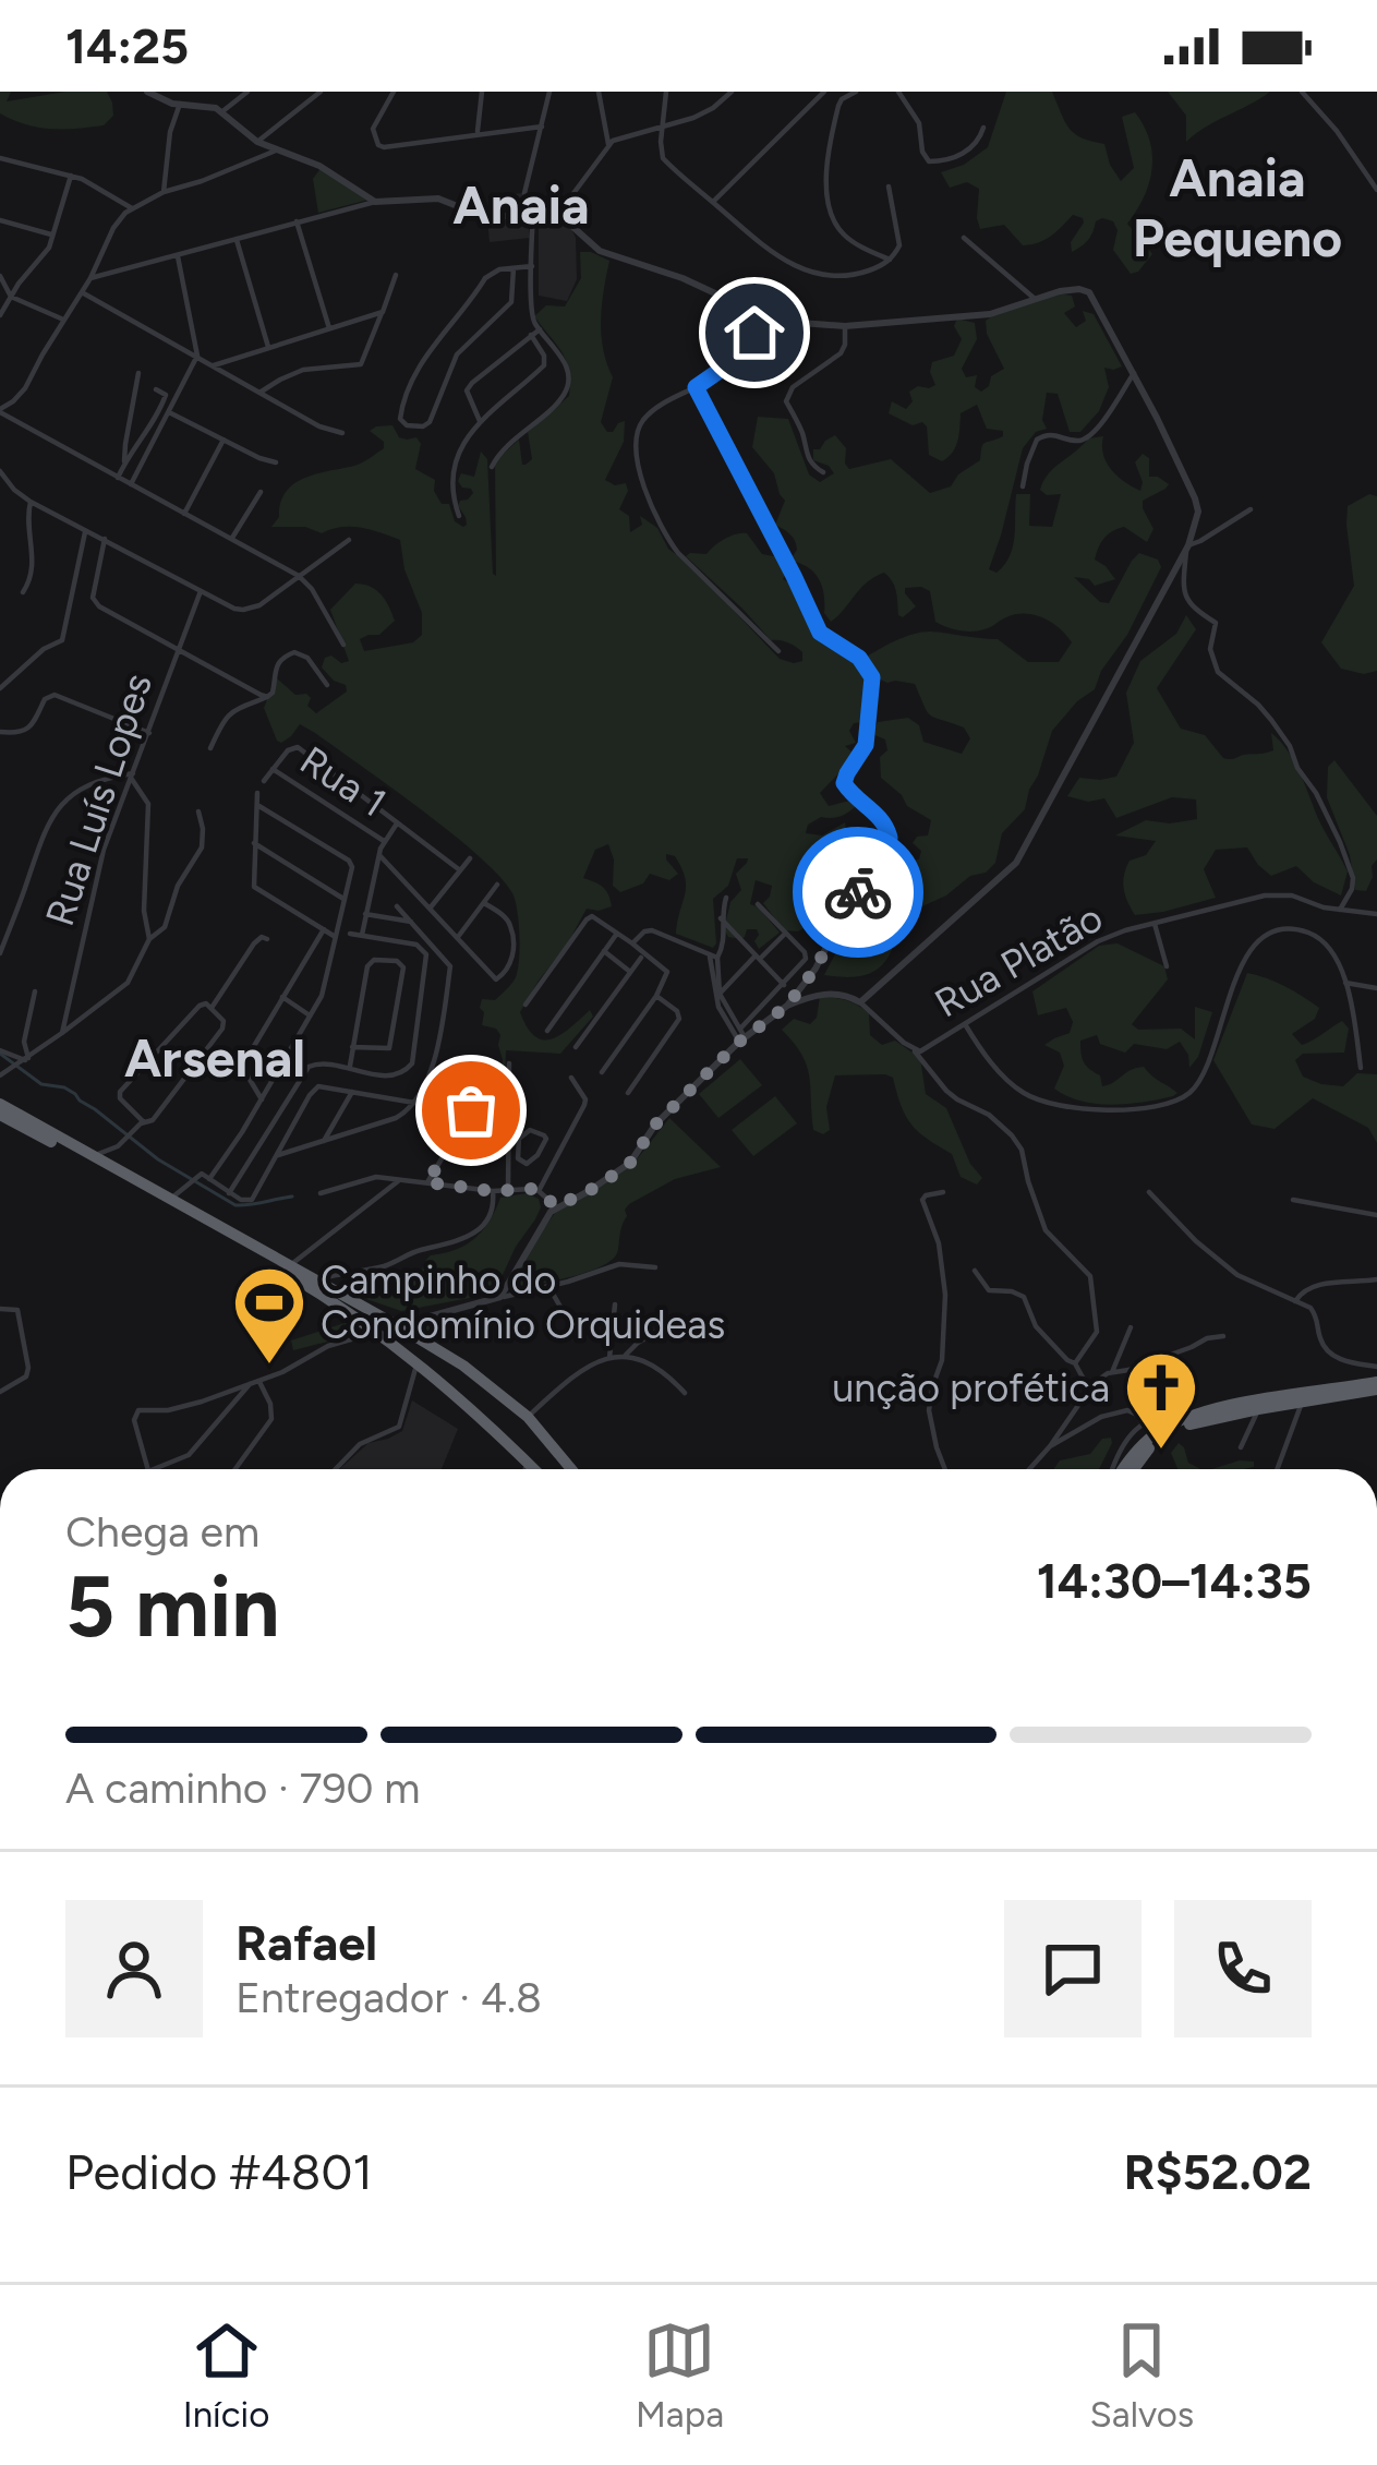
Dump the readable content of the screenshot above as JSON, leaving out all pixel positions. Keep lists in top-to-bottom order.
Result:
{
  "streets": {
    "street": ["Rua 1", "Rua Luís Lopes", "Rua Platão"]
  },
  "districts": ["Anaia Pequeno", "Anaia", "Arsenal"],
  "places": {
    "sports": ["Campinho do Condomínio Orquideas"],
    "church": ["unção profética"]
  },
  "page": {
    "status": "14:25",
    "heading": ["5 min", "Chega em", "14:30–14:35"],
    "panel": [
      "Rafael",
      "Entregador · 4.8",
      "Pedido #4801",
      "R$52.02"
    ],
    "bar": "A caminho · 790 m",
    "tabs": ["Início", "Mapa", "Salvos"]
  }
}
